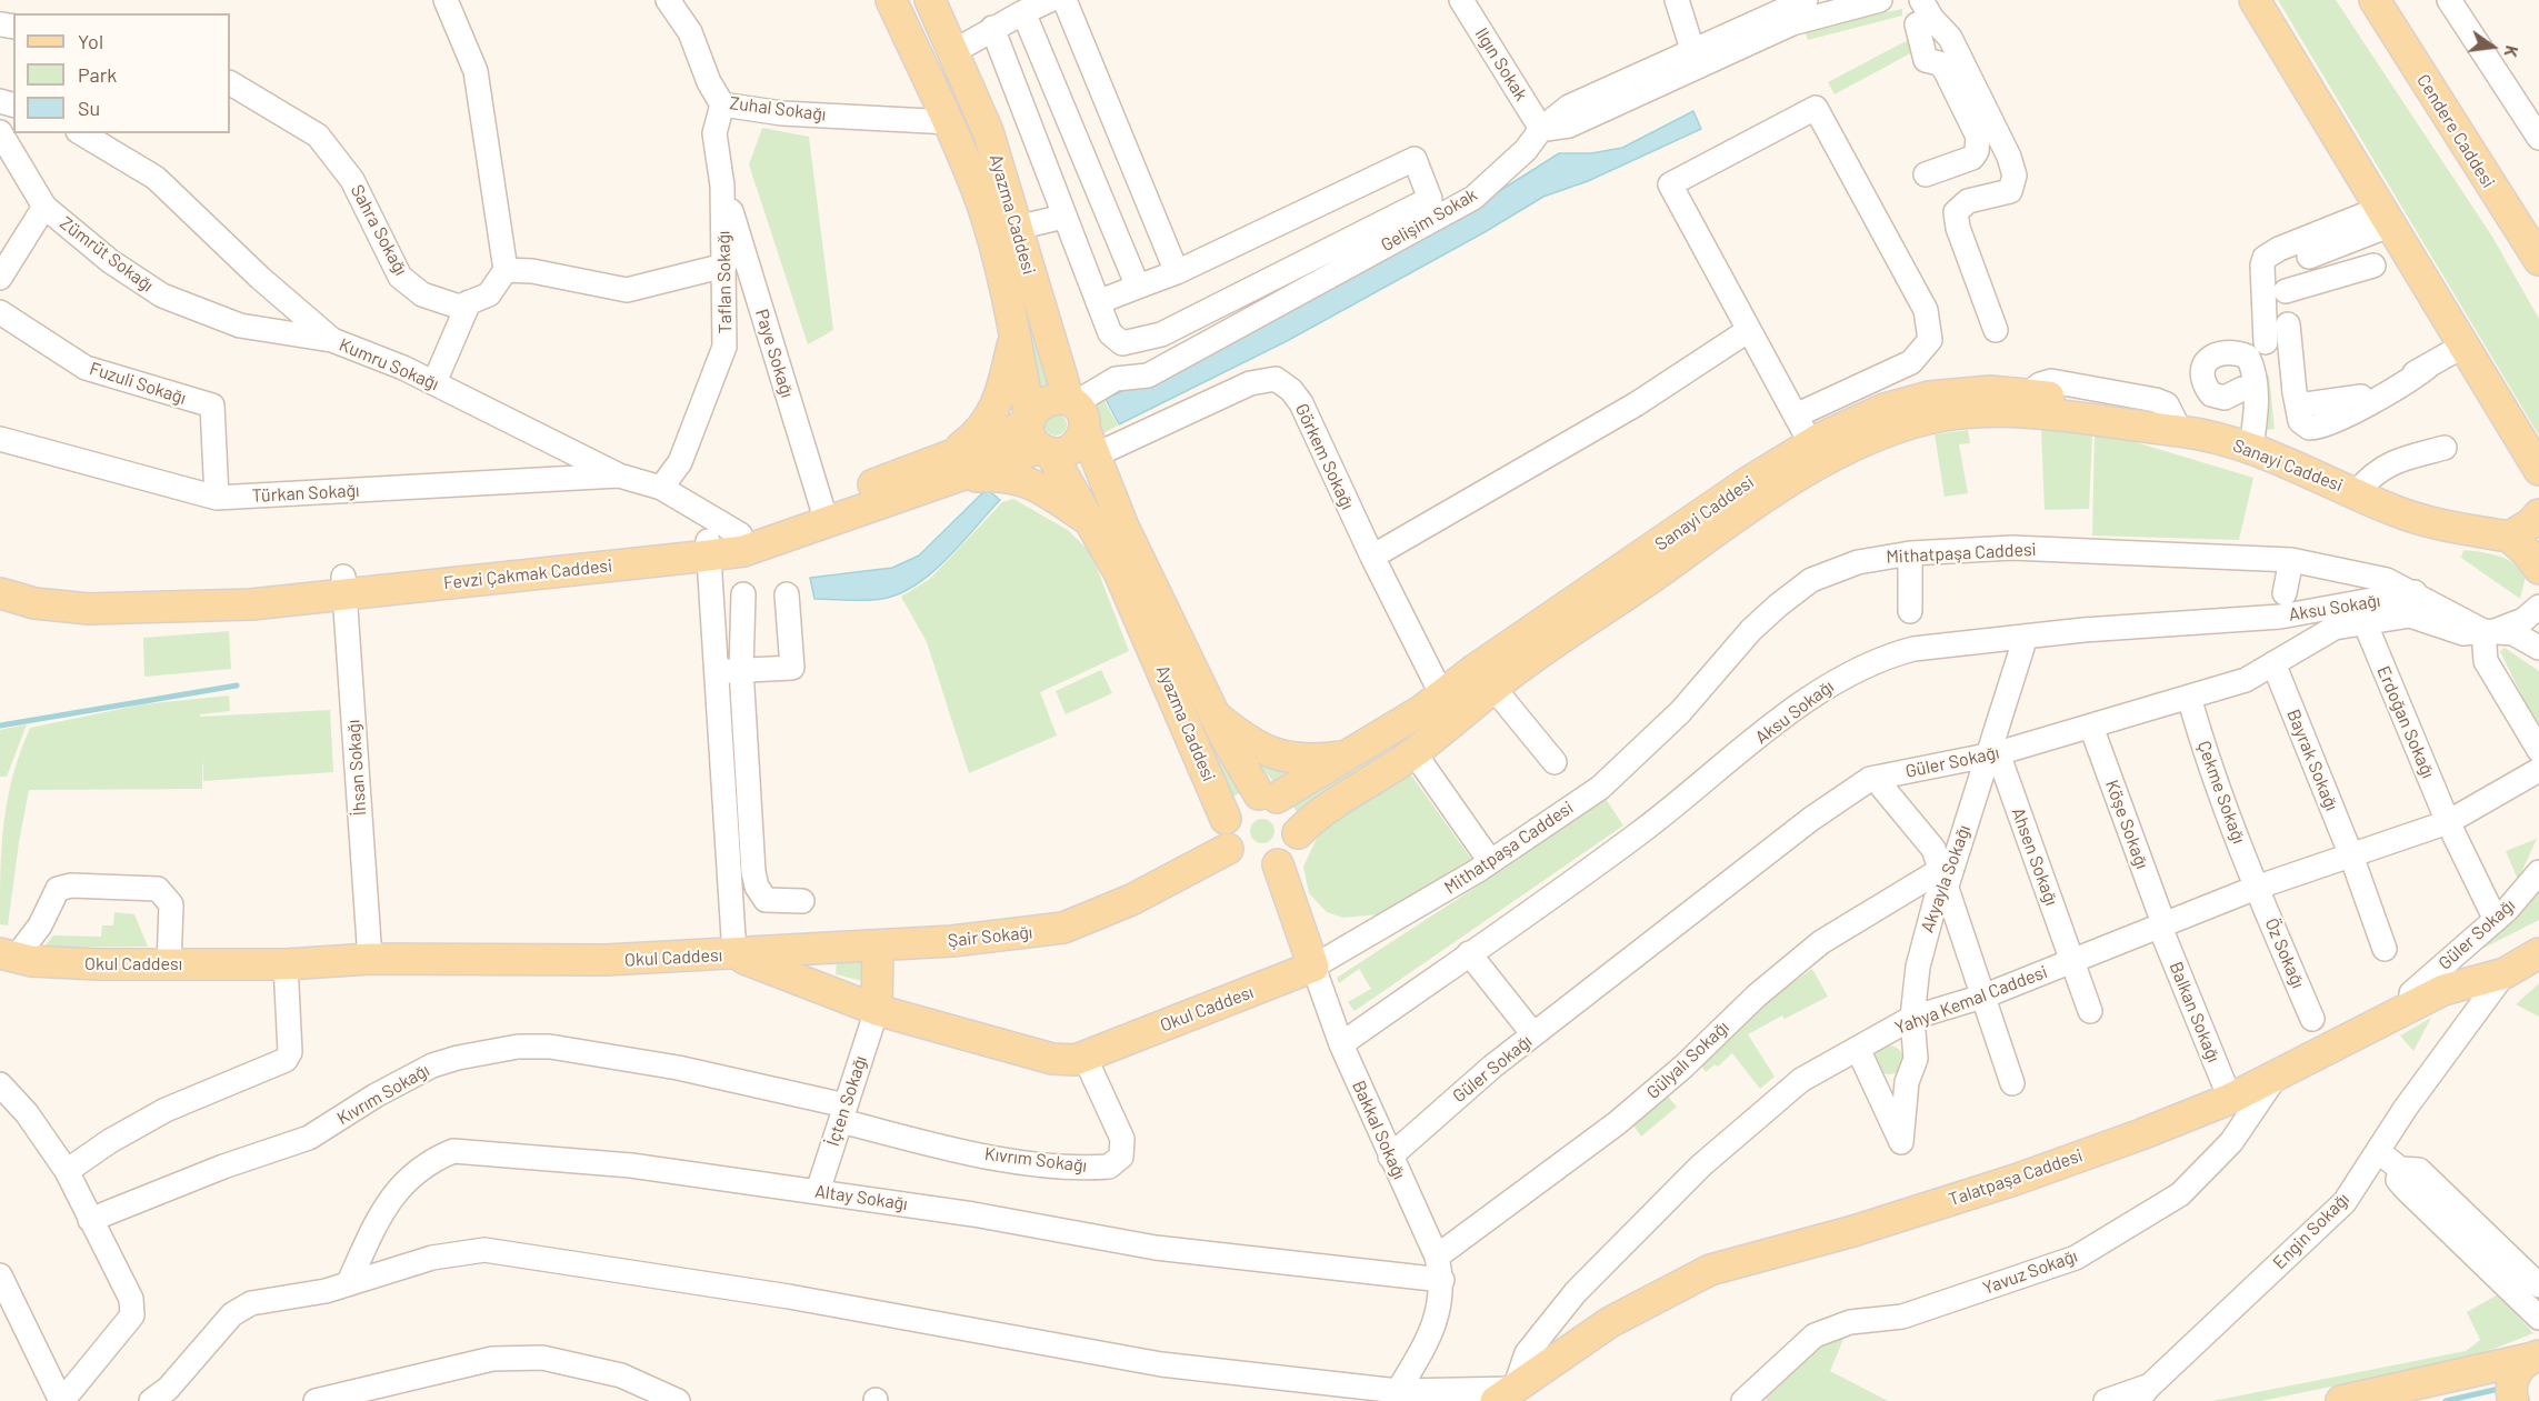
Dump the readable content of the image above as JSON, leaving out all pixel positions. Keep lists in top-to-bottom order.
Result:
{
  "streets": {
    "main road": [
      "Cendere Caddesi",
      "Ayazma Caddesi",
      "Sanayi Caddesi",
      "Fevzi Çakmak Caddesi",
      "Şair Sokağı",
      "Okul Caddesı",
      "Bakkal Sokağı",
      "Talatpaşa Caddesi"
    ],
    "street": [
      "Ilgın Sokak",
      "Zuhal Sokağı",
      "Gelişim Sokak",
      "Sahra Sokağı",
      "Zümrüt Sokağı",
      "Taflan Sokağı",
      "Paye Sokağı",
      "Kumru Sokağı",
      "Fuzuli Sokağı",
      "Görkem Sokağı",
      "Türkan Sokağı",
      "Mithatpaşa Caddesi",
      "Aksu Sokağı",
      "Erdoğan Sokağı",
      "Bayrak Sokağı",
      "Güler Sokağı",
      "İhsan Sokağı",
      "Çekme Sokağı",
      "Köşe Sokağı",
      "Ahsen Sokağı",
      "Akyayla Sokağı",
      "Öz Sokağı",
      "Yahya Kemal Caddesi",
      "Balkan Sokağı",
      "Gülyalı Sokağı",
      "Kıvrım Sokağı",
      "İçten Sokağı",
      "Altay Sokağı",
      "Engin Sokağı",
      "Yavuz Sokağı"
    ]
  },
  "crossings": [
    ["Ilgın Sokak", "Gelişim Sokak"],
    ["Zuhal Sokağı", "Ayazma Caddesi"],
    ["Zuhal Sokağı", "Taflan Sokağı"],
    ["Ayazma Caddesi", "Gelişim Sokak"],
    ["Ayazma Caddesi", "Görkem Sokağı"],
    ["Ayazma Caddesi", "Sanayi Caddesi"],
    ["Ayazma Caddesi", "Fevzi Çakmak Caddesi"],
    ["Ayazma Caddesi", "Şair Sokağı"],
    ["Ayazma Caddesi", "Bakkal Sokağı"],
    ["Gelişim Sokak", "Görkem Sokağı"],
    ["Zümrüt Sokağı", "Kumru Sokağı"],
    ["Taflan Sokağı", "Paye Sokağı"],
    ["Taflan Sokağı", "Kumru Sokağı"],
    ["Paye Sokağı", "Fevzi Çakmak Caddesi"],
    ["Kumru Sokağı", "Türkan Sokağı"],
    ["Kumru Sokağı", "Fevzi Çakmak Caddesi"],
    ["Fuzuli Sokağı", "Türkan Sokağı"],
    ["Görkem Sokağı", "Sanayi Caddesi"],
    ["Sanayi Caddesi", "Şair Sokağı"],
    ["Sanayi Caddesi", "Bakkal Sokağı"],
    ["Mithatpaşa Caddesi", "Aksu Sokağı"],
    ["Mithatpaşa Caddesi", "Güler Sokağı"],
    ["Mithatpaşa Caddesi", "Okul Caddesı"],
    ["Mithatpaşa Caddesi", "Bakkal Sokağı"],
    ["Fevzi Çakmak Caddesi", "İhsan Sokağı"],
    ["Aksu Sokağı", "Akyayla Sokağı"],
    ["Aksu Sokağı", "Bakkal Sokağı"],
    ["Erdoğan Sokağı", "Güler Sokağı"],
    ["Erdoğan Sokağı", "Yahya Kemal Caddesi"],
    ["Bayrak Sokağı", "Güler Sokağı"],
    ["Bayrak Sokağı", "Yahya Kemal Caddesi"],
    ["Güler Sokağı", "Çekme Sokağı"],
    ["Güler Sokağı", "Köşe Sokağı"],
    ["Güler Sokağı", "Ahsen Sokağı"],
    ["Güler Sokağı", "Akyayla Sokağı"],
    ["Güler Sokağı", "Bakkal Sokağı"],
    ["İhsan Sokağı", "Okul Caddesı"],
    ["Çekme Sokağı", "Öz Sokağı"],
    ["Çekme Sokağı", "Yahya Kemal Caddesi"],
    ["Köşe Sokağı", "Yahya Kemal Caddesi"],
    ["Köşe Sokağı", "Balkan Sokağı"],
    ["Ahsen Sokağı", "Akyayla Sokağı"],
    ["Ahsen Sokağı", "Yahya Kemal Caddesi"],
    ["Akyayla Sokağı", "Yahya Kemal Caddesi"],
    ["Akyayla Sokağı", "Gülyalı Sokağı"],
    ["Şair Sokağı", "Okul Caddesı"],
    ["Şair Sokağı", "Bakkal Sokağı"],
    ["Öz Sokağı", "Yahya Kemal Caddesi"],
    ["Okul Caddesı", "Kıvrım Sokağı"],
    ["Okul Caddesı", "İçten Sokağı"],
    ["Okul Caddesı", "Bakkal Sokağı"],
    ["Yahya Kemal Caddesi", "Balkan Sokağı"],
    ["Yahya Kemal Caddesi", "Talatpaşa Caddesi"],
    ["Balkan Sokağı", "Talatpaşa Caddesi"],
    ["Gülyalı Sokağı", "Bakkal Sokağı"],
    ["Gülyalı Sokağı", "Altay Sokağı"],
    ["Kıvrım Sokağı", "İçten Sokağı"],
    ["İçten Sokağı", "Altay Sokağı"],
    ["Bakkal Sokağı", "Altay Sokağı"],
    ["Talatpaşa Caddesi", "Engin Sokağı"],
    ["Talatpaşa Caddesi", "Yavuz Sokağı"]
  ],
  "legend": ["Yol", "Park", "Su"],
  "north": "right"
}
